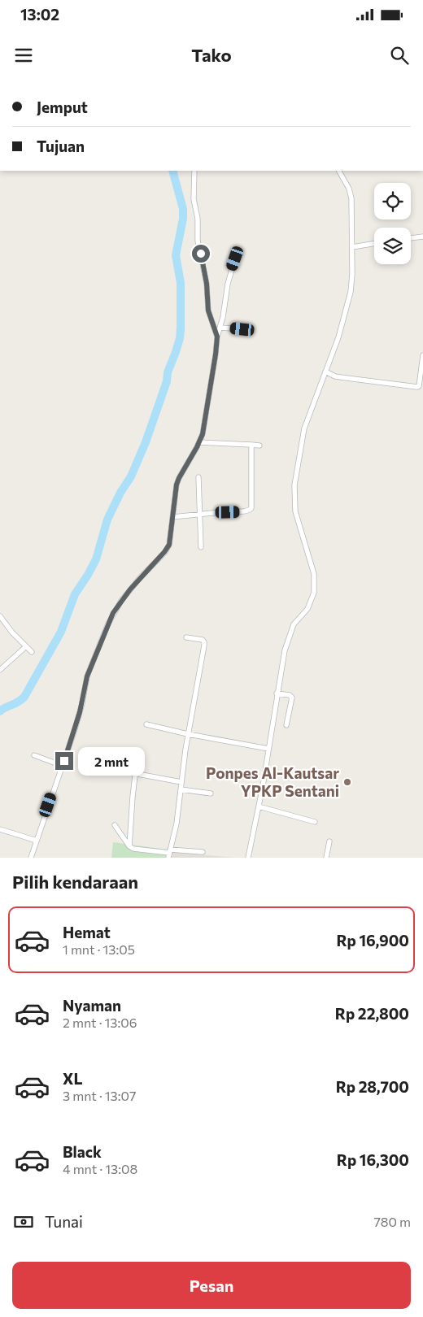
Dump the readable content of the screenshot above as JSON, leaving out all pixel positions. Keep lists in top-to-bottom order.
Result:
{
  "places": ["Ponpes Al-Kautsar YPKP Sentani"],
  "page": {
    "status": "13:02",
    "header": "Tako",
    "banner": ["Jemput", "Tujuan"],
    "bubble": "2 mnt",
    "heading": "Pilih kendaraan",
    "list": [
      {
        "name": "Hemat",
        "note": "1 mnt · 13:05",
        "value": "Rp 16,900"
      },
      {
        "name": "Nyaman",
        "note": "2 mnt · 13:06",
        "value": "Rp 22,800"
      },
      {
        "name": "XL",
        "note": "3 mnt · 13:07",
        "value": "Rp 28,700"
      },
      {
        "name": "Black",
        "note": "4 mnt · 13:08",
        "value": "Rp 16,300"
      }
    ],
    "pay": ["Tunai", "780 m"],
    "buttons": "Pesan"
  }
}
